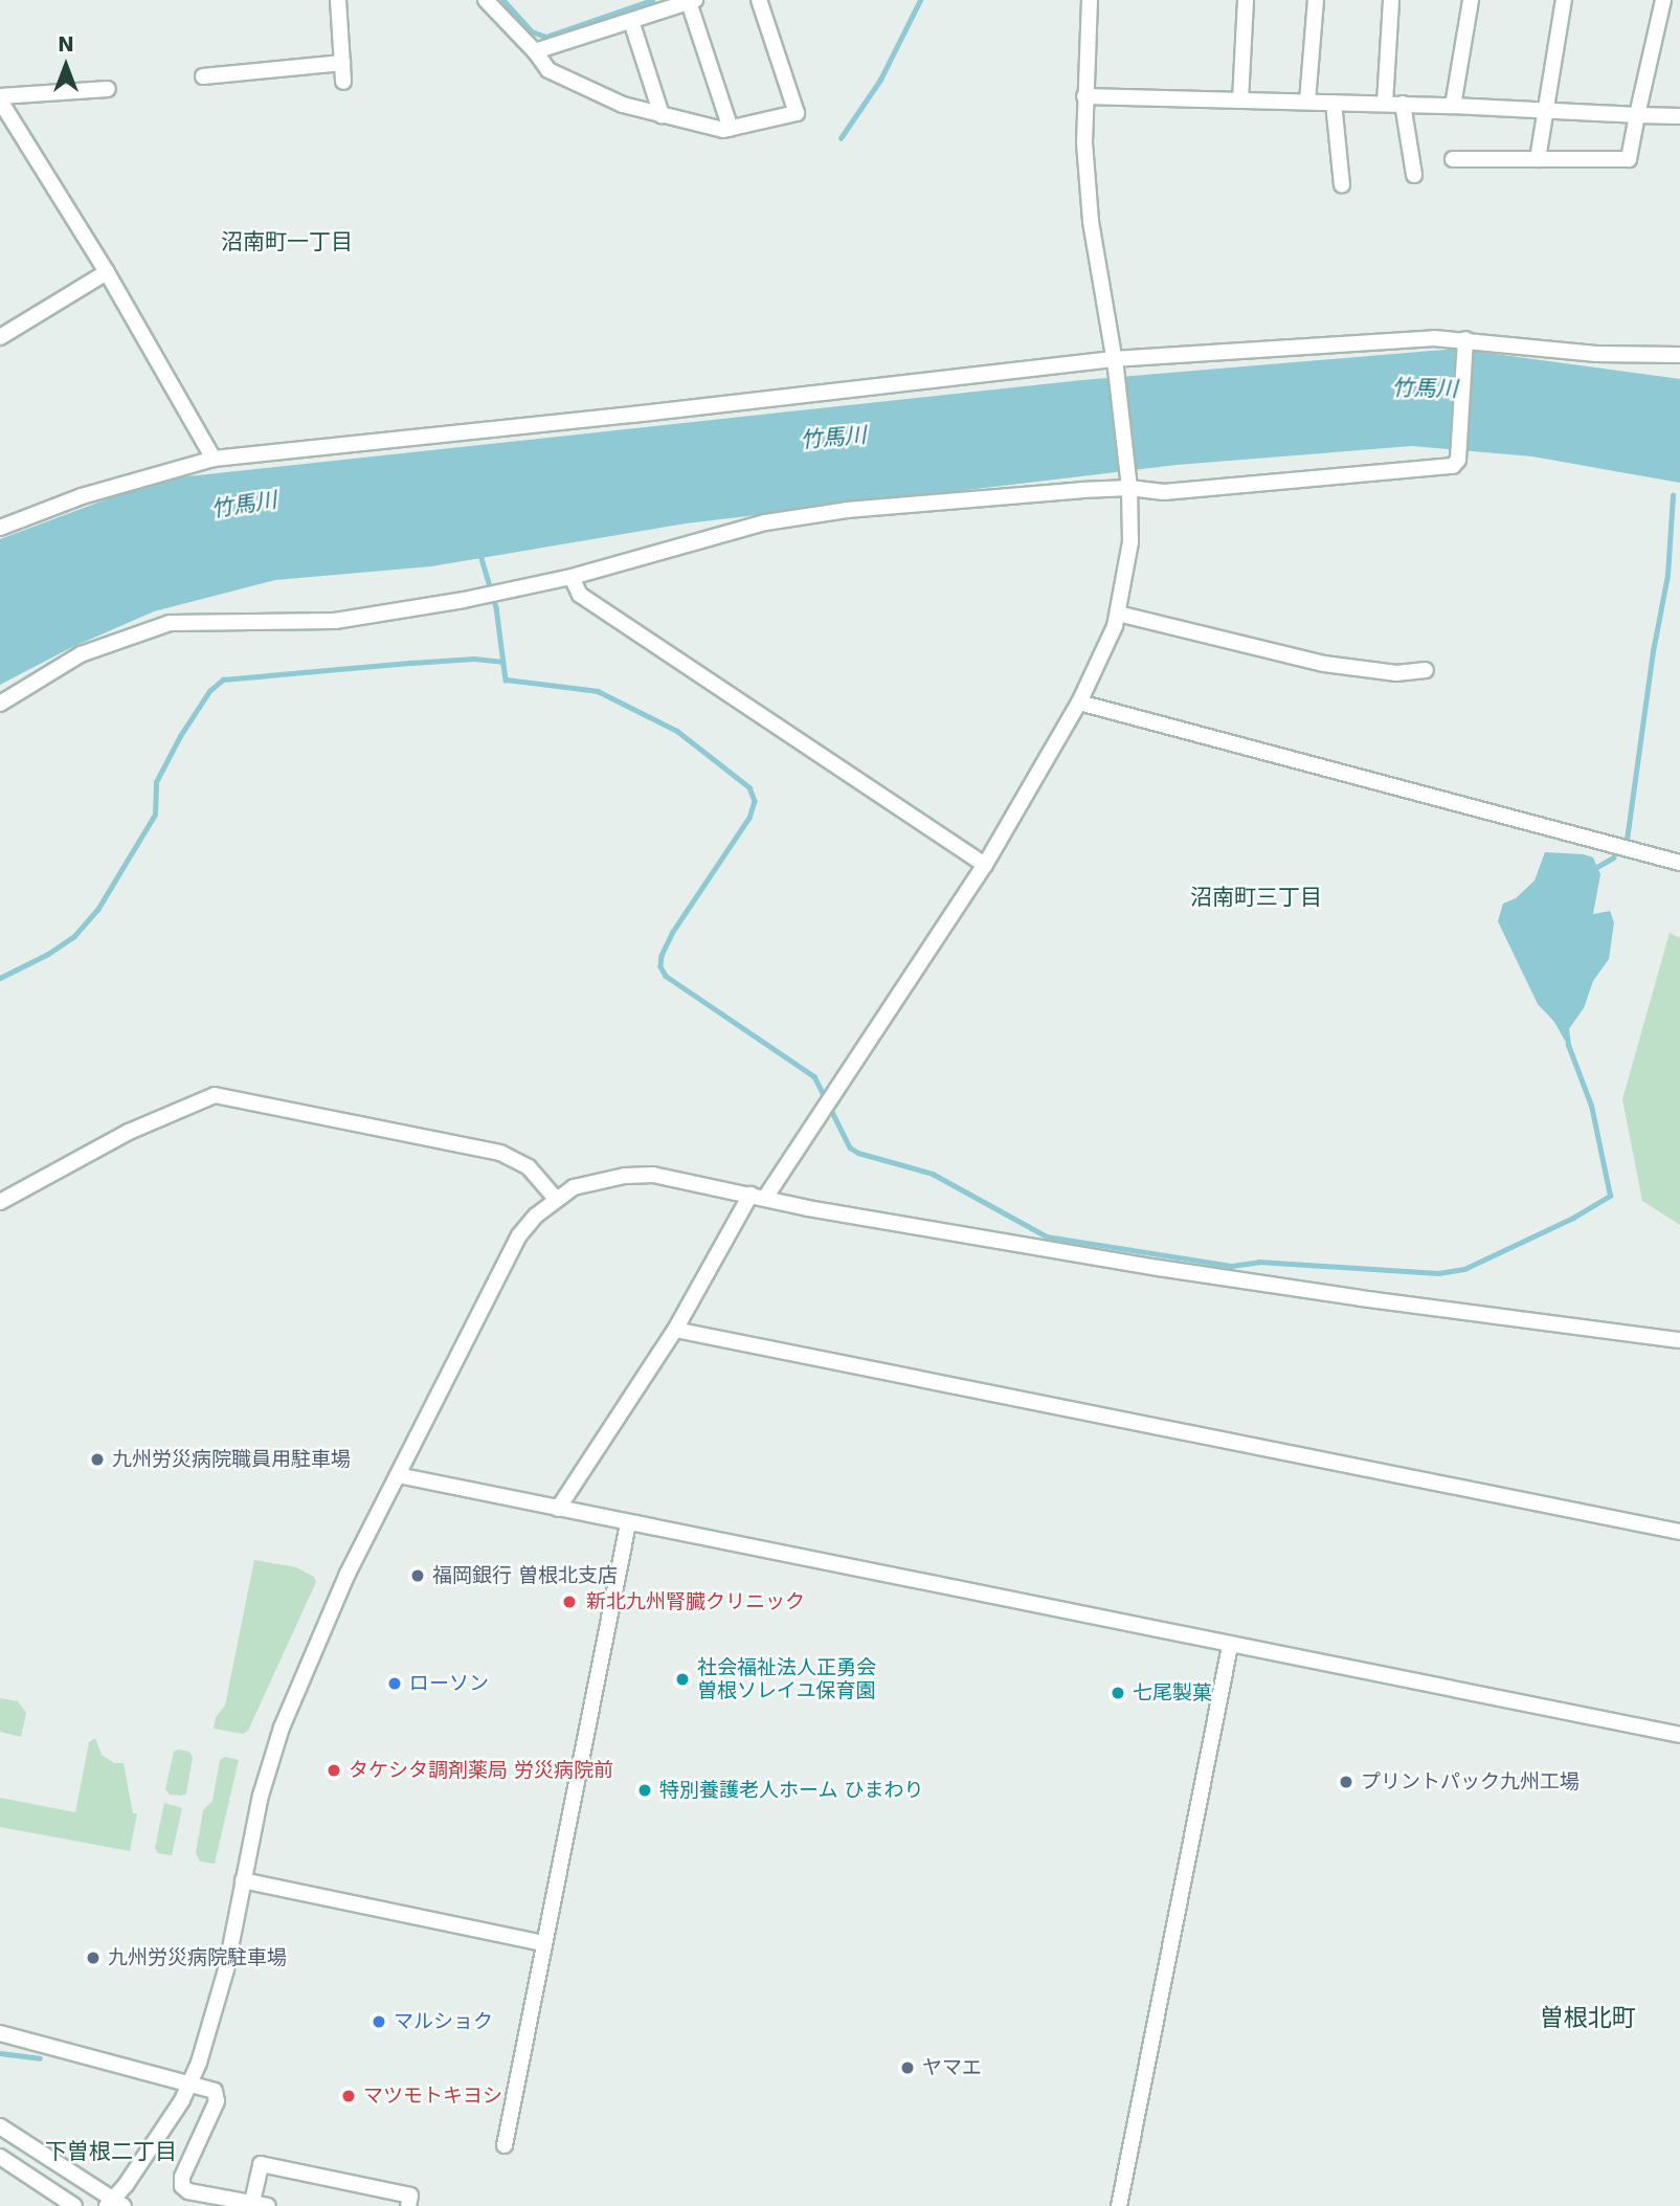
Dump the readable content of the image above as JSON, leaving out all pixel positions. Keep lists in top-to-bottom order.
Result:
{
  "districts": [
    "沼南町一丁目",
    "沼南町三丁目",
    "曽根北町",
    "下曽根二丁目"
  ],
  "water": ["竹馬川"],
  "places": [
    "九州労災病院職員用駐車場",
    "福岡銀行 曽根北支店",
    "新北九州腎臓クリニック",
    "社会福祉法人正勇会 曽根ソレイユ保育園",
    "ローソン",
    "七尾製菓",
    "タケシタ調剤薬局 労災病院前",
    "プリントパック九州工場",
    "特別養護老人ホーム ひまわり",
    "九州労災病院駐車場",
    "マルショク",
    "ヤマエ",
    "マツモトキヨシ"
  ],
  "north": "top"
}
